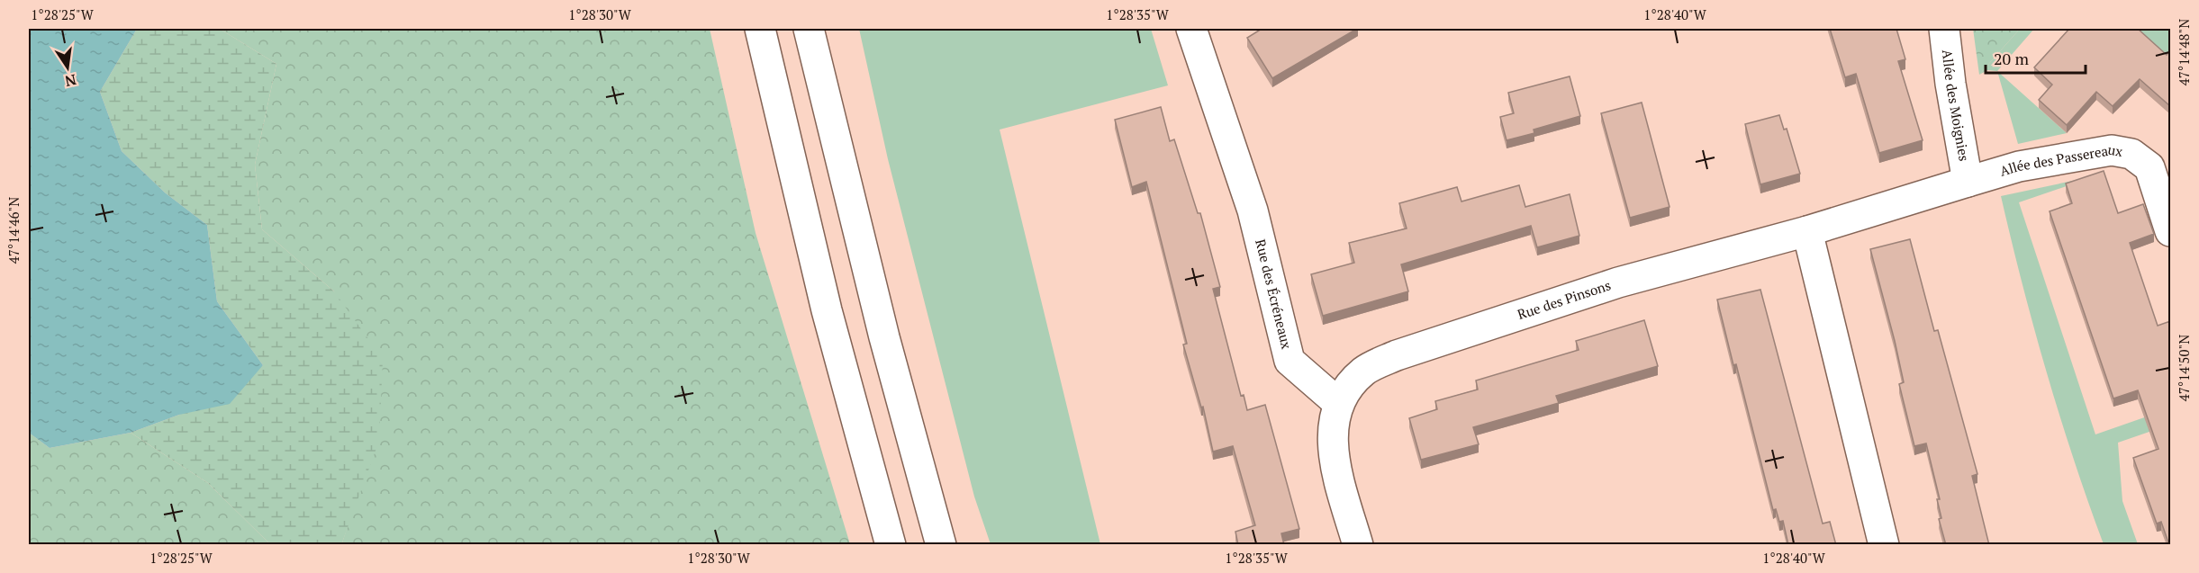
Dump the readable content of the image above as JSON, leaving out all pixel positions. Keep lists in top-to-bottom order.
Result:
{
  "streets": {
    "main road": [
      "Allée des Moignies",
      "Allée des Passereaux",
      "Rue des Écréneaux",
      "Rue des Pinsons"
    ]
  },
  "crossings": [
    ["Allée des Moignies", "Allée des Passereaux"],
    ["Allée des Moignies", "Rue des Pinsons"],
    ["Allée des Passereaux", "Rue des Pinsons"],
    ["Rue des Écréneaux", "Rue des Pinsons"]
  ],
  "scale_bar": "20 m",
  "north": "bottom",
  "coordinates": [
    "1°28'25\"W",
    "1°28'30\"W",
    "1°28'35\"W",
    "1°28'40\"W",
    "47°14'48\"N",
    "47°14'46\"N",
    "47°14'50\"N"
  ]
}
